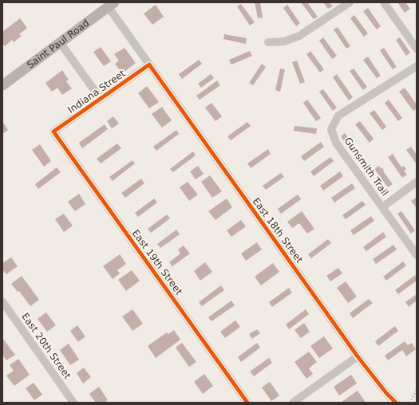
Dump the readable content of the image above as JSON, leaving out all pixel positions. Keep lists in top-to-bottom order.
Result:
{
  "streets": {
    "main road": ["Saint Paul Road"],
    "street": [
      "Indiana Street",
      "Gunsmith Trail",
      "East 18th Street",
      "East 19th Street",
      "East 20th Street"
    ]
  },
  "crossings": [
    ["Saint Paul Road", "East 18th Street"],
    ["Indiana Street", "East 18th Street"],
    ["Indiana Street", "East 19th Street"]
  ]
}
